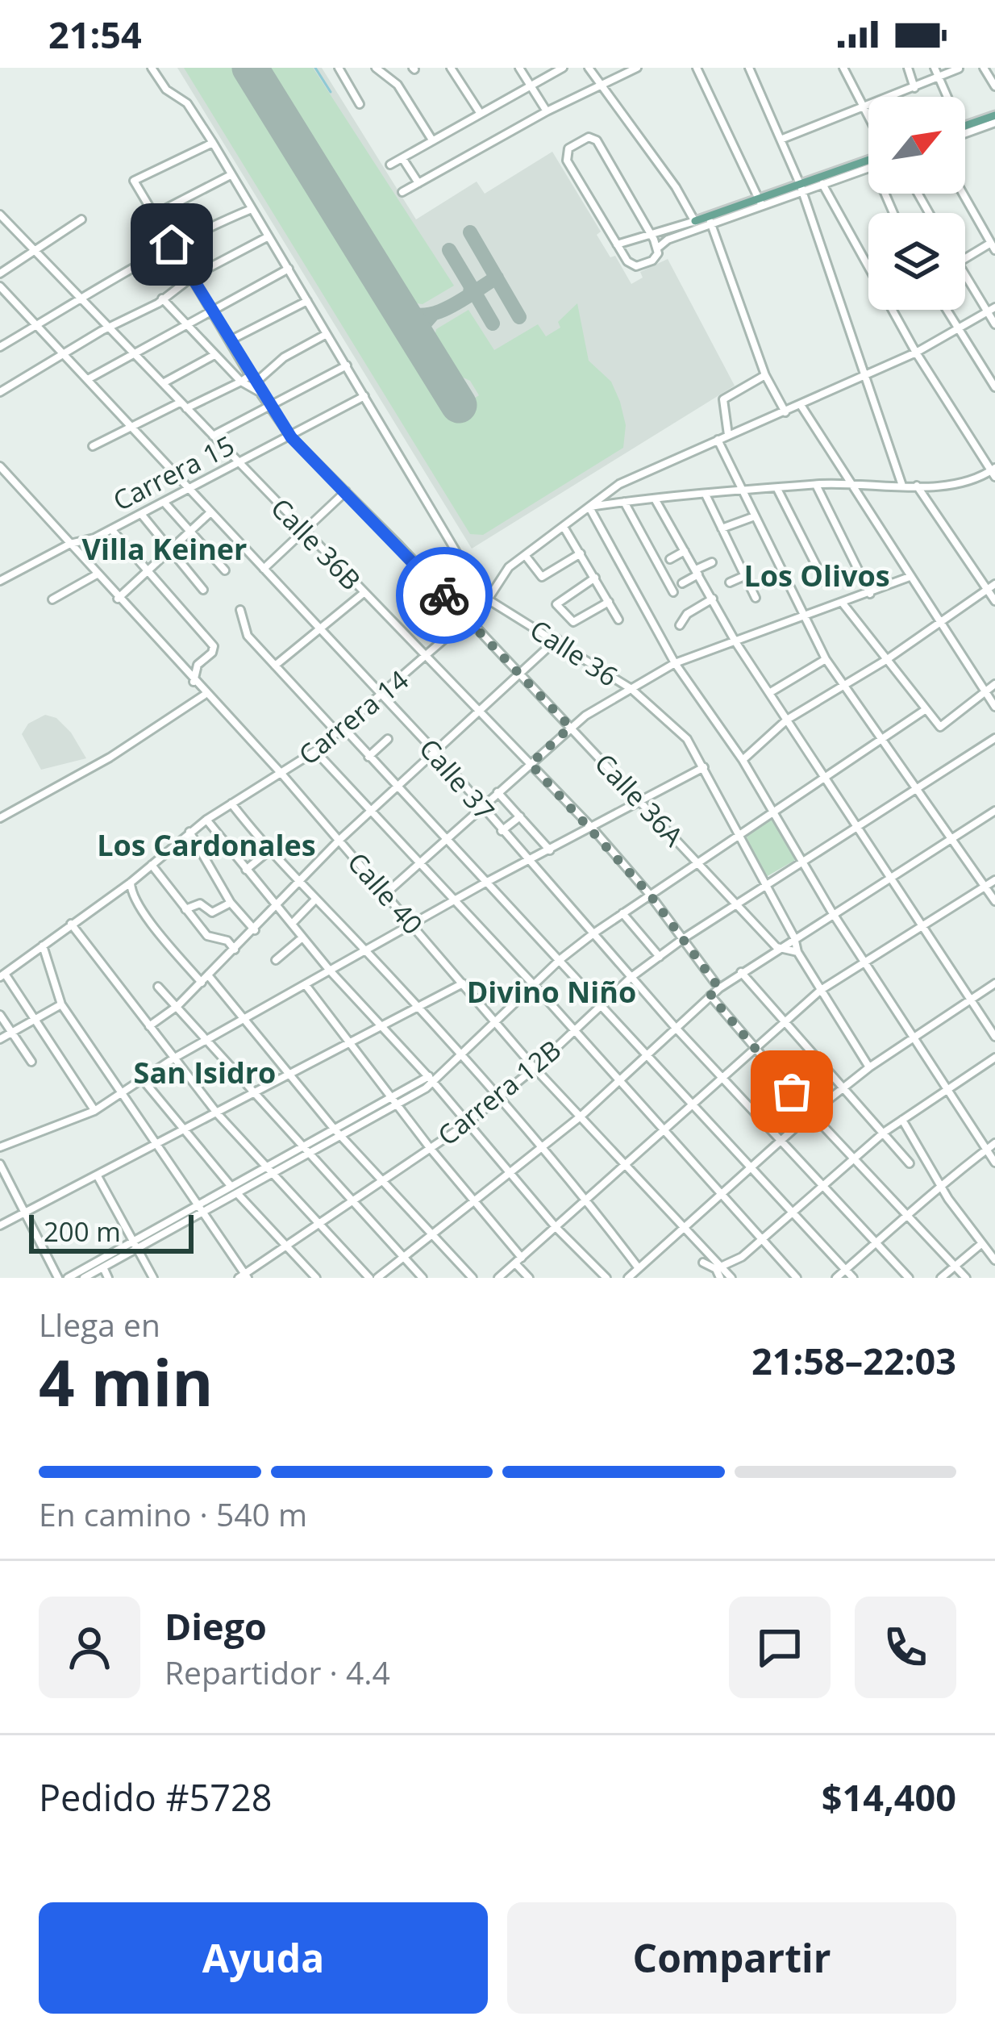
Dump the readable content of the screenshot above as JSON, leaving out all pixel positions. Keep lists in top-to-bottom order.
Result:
{
  "streets": {
    "street": [
      "Carrera 15",
      "Calle 36B",
      "Calle 36",
      "Carrera 14",
      "Calle 37",
      "Calle 36A",
      "Calle 40",
      "Carrera 12B"
    ]
  },
  "crossings": [
    ["Carrera 15", "Calle 36B"],
    ["Carrera 15", "Calle 36"],
    ["Carrera 15", "Calle 37"],
    ["Carrera 15", "Calle 36A"],
    ["Carrera 15", "Calle 40"],
    ["Calle 36B", "Carrera 14"],
    ["Calle 36B", "Carrera 12B"],
    ["Calle 36", "Carrera 14"],
    ["Calle 36", "Calle 36A"],
    ["Calle 36", "Carrera 12B"],
    ["Carrera 14", "Calle 37"],
    ["Carrera 14", "Calle 36A"],
    ["Carrera 14", "Calle 40"],
    ["Calle 37", "Carrera 12B"],
    ["Calle 36A", "Carrera 12B"],
    ["Calle 40", "Carrera 12B"]
  ],
  "districts": [
    "Villa Keiner",
    "Los Olivos",
    "Los Cardonales",
    "Divino Niño",
    "San Isidro"
  ],
  "scale_bar": "200 m",
  "north": "top right",
  "page": {
    "status": "21:54",
    "scale": "200 m",
    "heading": ["4 min", "Llega en", "21:58–22:03"],
    "panel": [
      "Diego",
      "Repartidor · 4.4",
      "Pedido #5728",
      "$14,400"
    ],
    "bar": "En camino · 540 m",
    "buttons": ["Ayuda", "Compartir"]
  }
}
